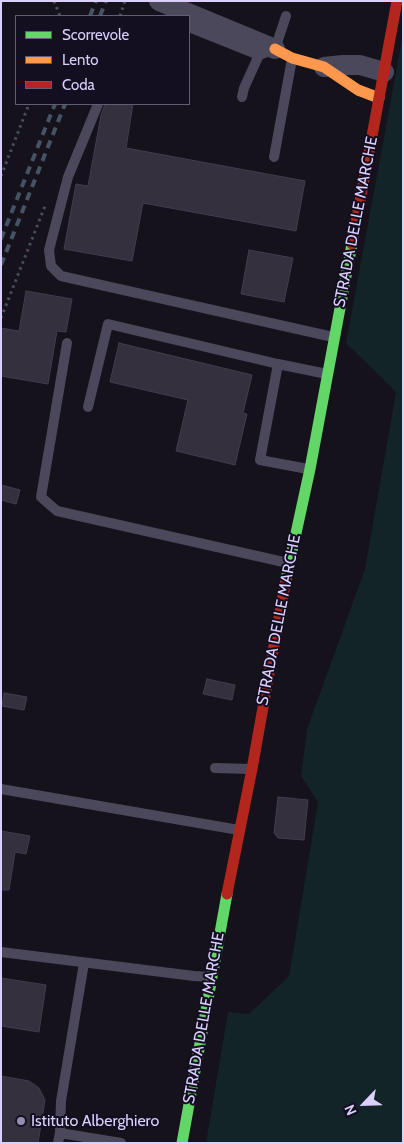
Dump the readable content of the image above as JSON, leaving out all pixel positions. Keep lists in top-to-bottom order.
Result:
{
  "streets": {
    "main road": ["STRADA DELLE MARCHE"]
  },
  "places": ["Istituto Alberghiero"],
  "legend": ["Scorrevole", "Lento", "Coda"],
  "north": "bottom left"
}
